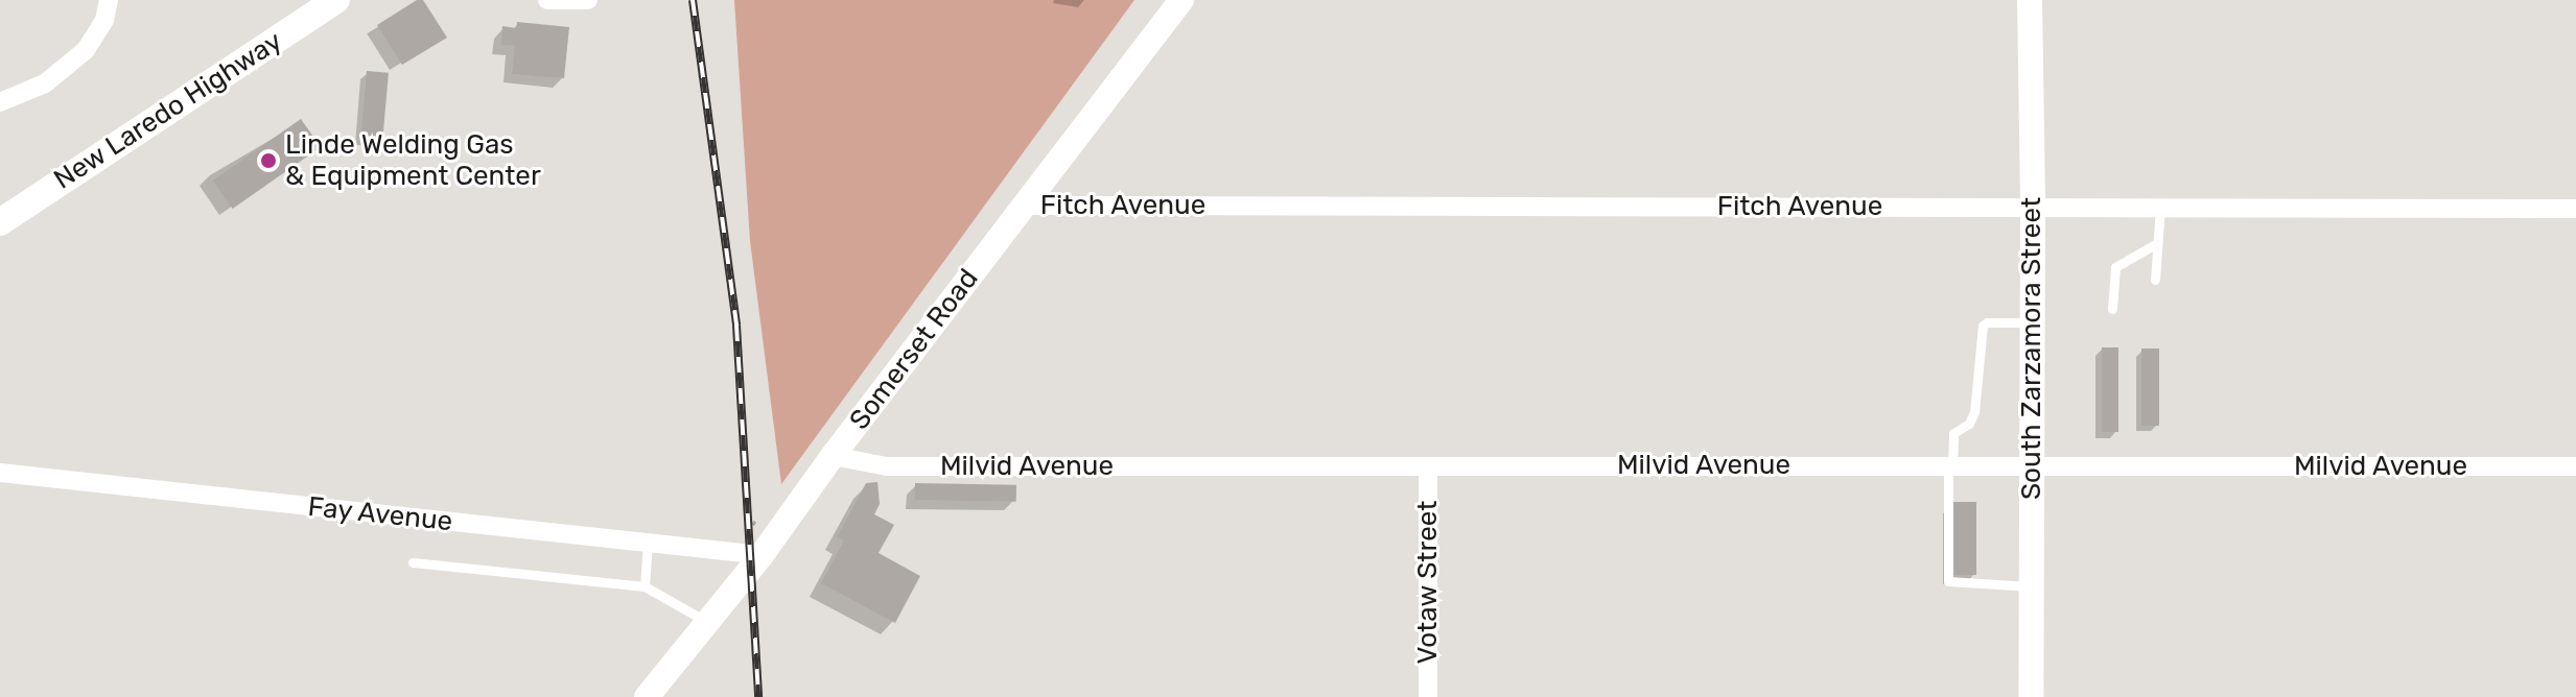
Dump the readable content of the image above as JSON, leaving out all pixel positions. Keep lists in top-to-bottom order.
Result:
{
  "streets": {
    "main road": ["New Laredo Highway", "South Zarzamora Street", "Somerset Road"],
    "street": [
      "Fitch Avenue",
      "Milvid Avenue",
      "Fay Avenue",
      "Votaw Street"
    ]
  },
  "crossings": [
    ["Fitch Avenue", "South Zarzamora Street"],
    ["Fitch Avenue", "Somerset Road"],
    ["South Zarzamora Street", "Milvid Avenue"],
    ["Somerset Road", "Milvid Avenue"],
    ["Somerset Road", "Fay Avenue"],
    ["Milvid Avenue", "Votaw Street"]
  ],
  "places": ["Linde Welding Gas & Equipment Center"]
}
